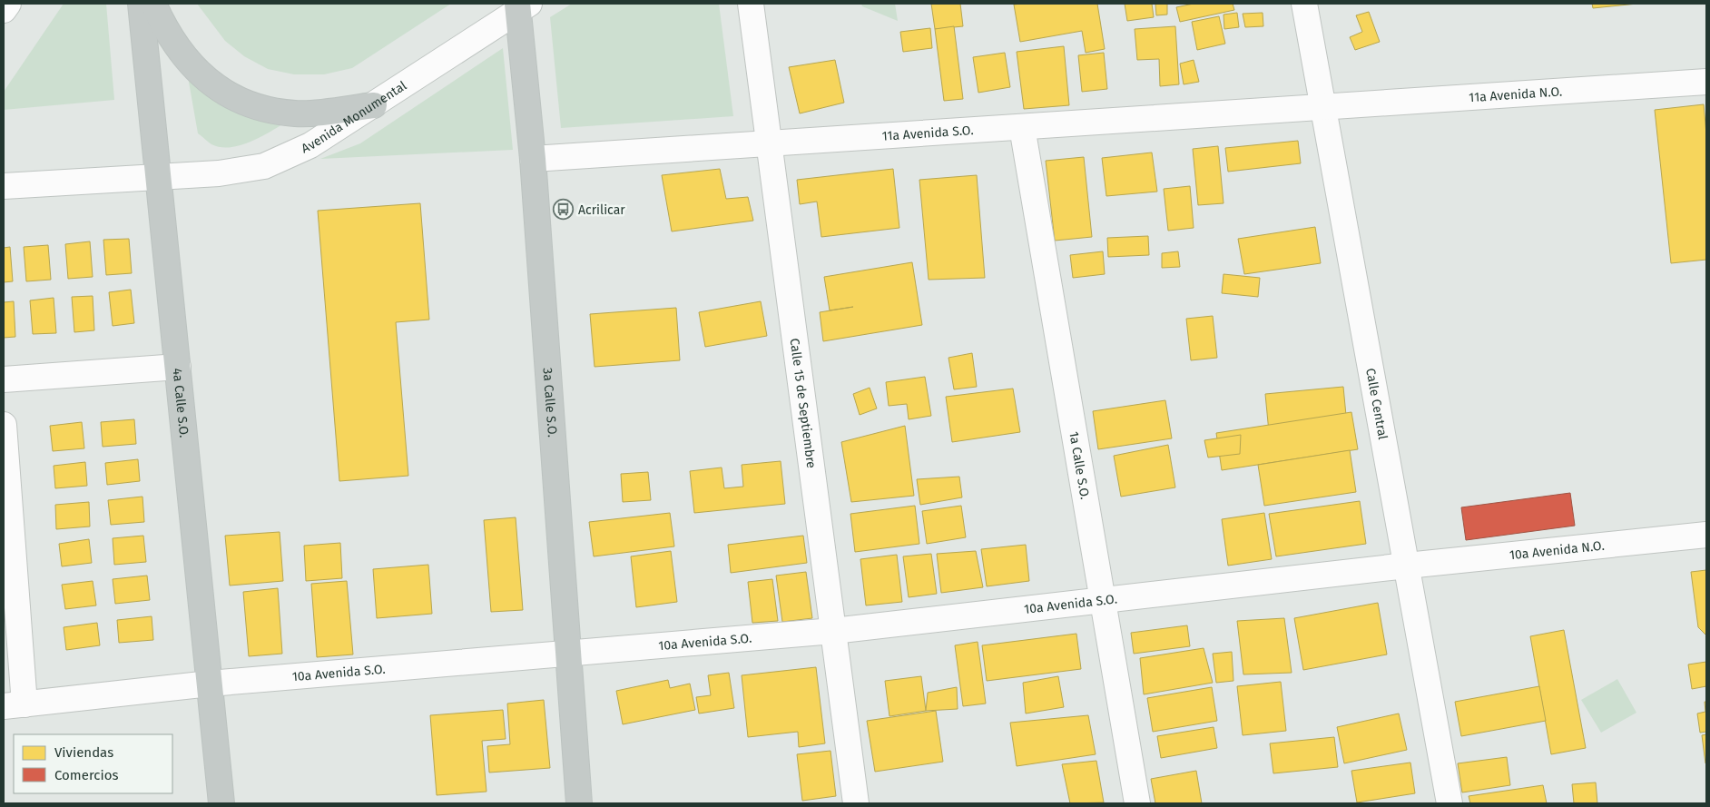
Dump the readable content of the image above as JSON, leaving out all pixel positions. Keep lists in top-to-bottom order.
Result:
{
  "streets": {
    "highway": ["4a Calle S.O.", "3a Calle S.O."],
    "street": [
      "11a Avenida N.O.",
      "Avenida Monumental",
      "11a Avenida S.O.",
      "Calle Central",
      "Calle 15 de Septiembre",
      "1a Calle S.O.",
      "10a Avenida N.O.",
      "10a Avenida S.O."
    ]
  },
  "crossings": [
    ["11a Avenida N.O.", "11a Avenida S.O."],
    ["11a Avenida N.O.", "Calle Central"],
    ["Avenida Monumental", "4a Calle S.O."],
    ["Avenida Monumental", "3a Calle S.O."],
    ["11a Avenida S.O.", "3a Calle S.O."],
    ["11a Avenida S.O.", "Calle Central"],
    ["11a Avenida S.O.", "Calle 15 de Septiembre"],
    ["11a Avenida S.O.", "1a Calle S.O."],
    ["4a Calle S.O.", "10a Avenida S.O."],
    ["3a Calle S.O.", "10a Avenida S.O."],
    ["Calle Central", "10a Avenida N.O."],
    ["Calle Central", "10a Avenida S.O."],
    ["Calle 15 de Septiembre", "10a Avenida S.O."],
    ["1a Calle S.O.", "10a Avenida S.O."],
    ["10a Avenida N.O.", "10a Avenida S.O."]
  ],
  "places": {
    "bus stop": ["Acrilicar"]
  },
  "legend": ["Viviendas", "Comercios"]
}
